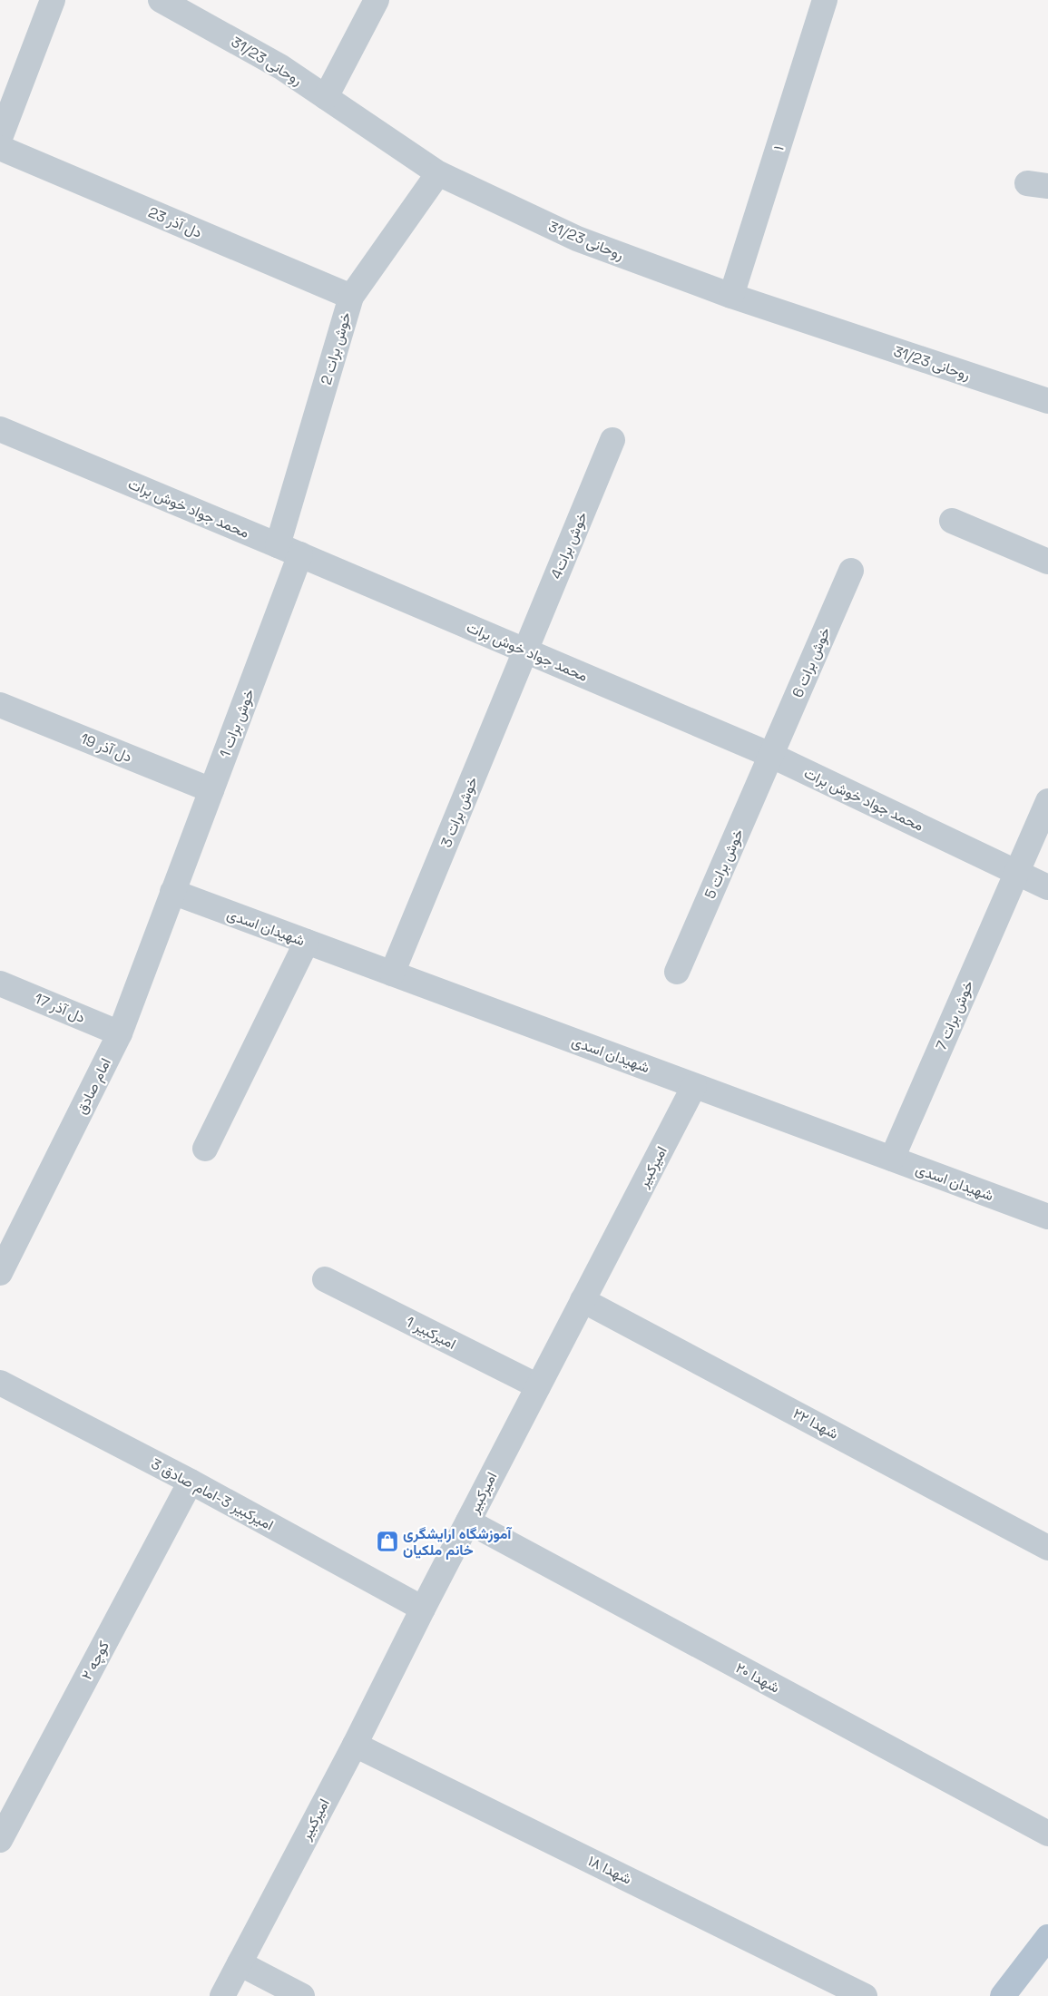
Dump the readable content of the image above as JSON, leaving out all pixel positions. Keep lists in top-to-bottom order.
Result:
{
  "streets": {
    "street": [
      "روحانی 31/23",
      "۱",
      "دل آذر 23",
      "خوش برات 2",
      "محمد جواد خوش برات",
      "خوش برات4",
      "خوش برات 6",
      "خوش برات 1",
      "دل آذر 19",
      "خوش برات 3",
      "خوش برات 5",
      "شهیدان اسدی",
      "دل آذر 17",
      "خوش برات 7",
      "امام صادق",
      "امیرکبیر",
      "امیرکبیر 1",
      "شهدا ۲۲",
      "امیرکبیر 3-امام صادق 3",
      "کوچه ۲",
      "شهدا ۲۰",
      "شهدا ۱۸"
    ]
  },
  "crossings": [
    ["روحانی 31/23", "۱"],
    ["روحانی 31/23", "خوش برات 2"],
    ["دل آذر 23", "خوش برات 2"],
    ["خوش برات 2", "محمد جواد خوش برات"],
    ["محمد جواد خوش برات", "خوش برات4"],
    ["محمد جواد خوش برات", "خوش برات 6"],
    ["محمد جواد خوش برات", "خوش برات 1"],
    ["محمد جواد خوش برات", "خوش برات 3"],
    ["محمد جواد خوش برات", "خوش برات 5"],
    ["محمد جواد خوش برات", "خوش برات 7"],
    ["خوش برات4", "خوش برات 3"],
    ["خوش برات 6", "خوش برات 5"],
    ["خوش برات 1", "دل آذر 19"],
    ["خوش برات 1", "شهیدان اسدی"],
    ["خوش برات 1", "امام صادق"],
    ["خوش برات 3", "شهیدان اسدی"],
    ["شهیدان اسدی", "خوش برات 7"],
    ["شهیدان اسدی", "امام صادق"],
    ["شهیدان اسدی", "امیرکبیر"],
    ["دل آذر 17", "امام صادق"],
    ["امیرکبیر", "امیرکبیر 1"],
    ["امیرکبیر", "شهدا ۲۲"],
    ["امیرکبیر", "امیرکبیر 3-امام صادق 3"],
    ["امیرکبیر", "شهدا ۲۰"],
    ["امیرکبیر", "شهدا ۱۸"],
    ["امیرکبیر 3-امام صادق 3", "کوچه ۲"]
  ],
  "places": {
    "shop": ["آموزشگاه ارایشگری خانم ملکیان"]
  }
}
